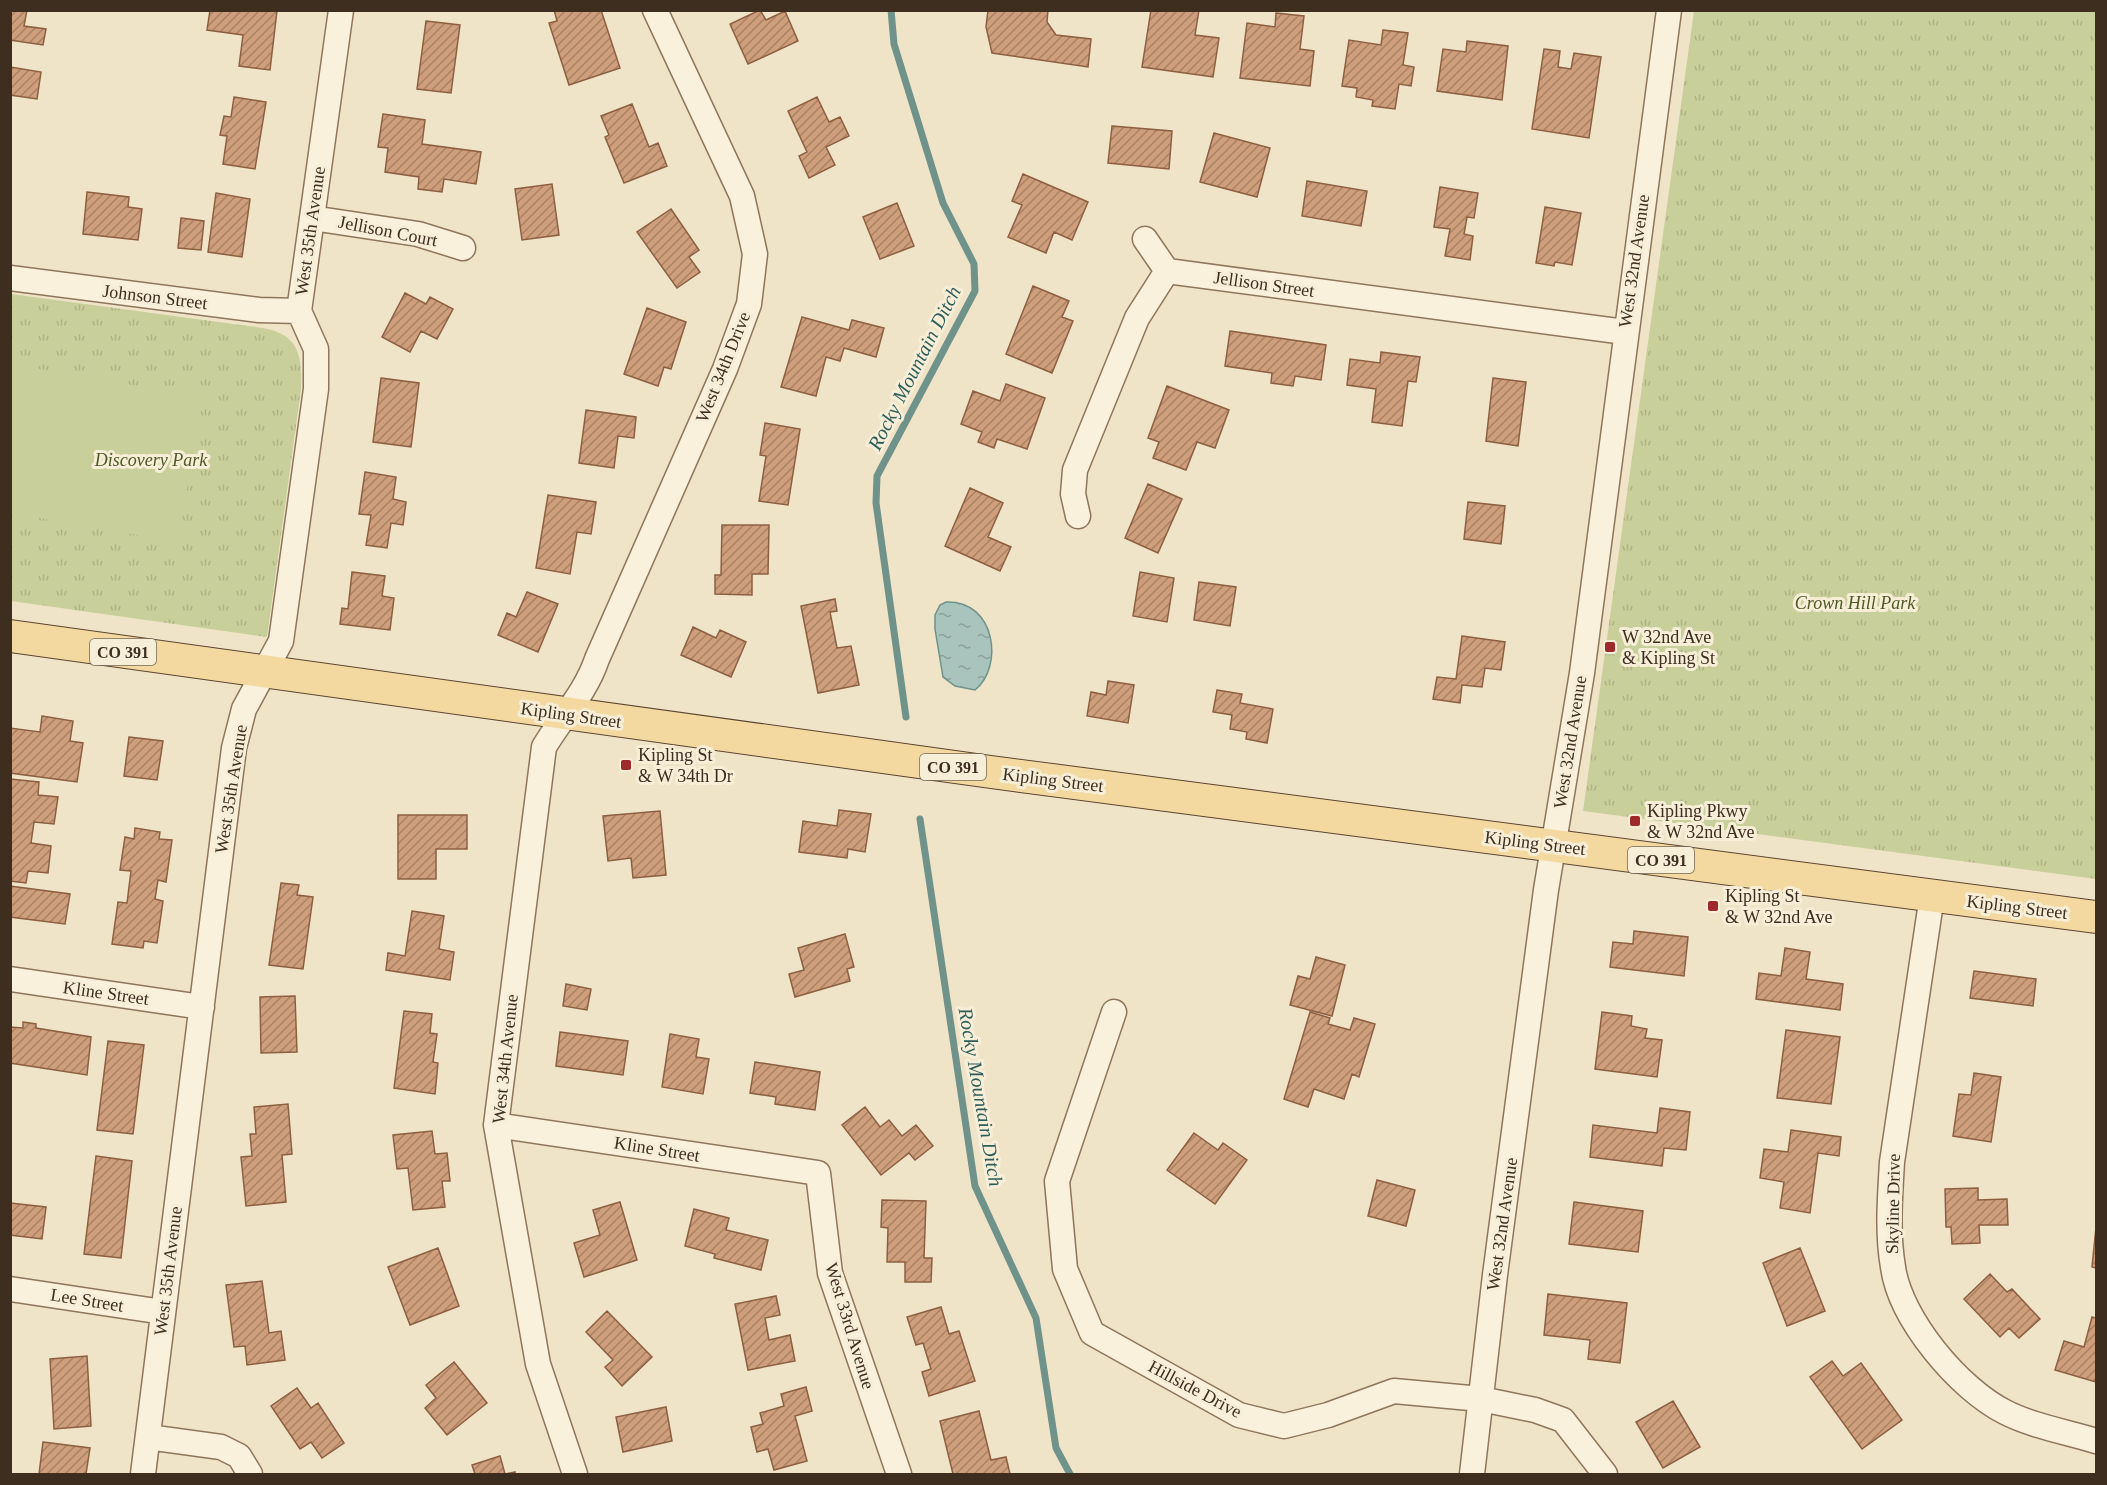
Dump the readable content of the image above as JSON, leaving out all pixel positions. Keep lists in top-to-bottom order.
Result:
{
  "streets": {
    "main road": ["CO 391", "Kipling Street"],
    "street": [
      "West 35th Avenue",
      "Jellison Court",
      "West 32nd Avenue",
      "Jellison Street",
      "Johnson Street",
      "West 34th Drive",
      "Kline Street",
      "West 34th Avenue",
      "Skyline Drive",
      "Lee Street",
      "West 33rd Avenue",
      "Hillside Drive"
    ]
  },
  "crossings": [
    ["West 35th Avenue", "Jellison Court"],
    ["West 35th Avenue", "Johnson Street"],
    ["West 35th Avenue", "Kipling Street"],
    ["West 35th Avenue", "Kline Street"],
    ["West 35th Avenue", "Lee Street"],
    ["West 32nd Avenue", "Jellison Street"],
    ["West 32nd Avenue", "Kipling Street"],
    ["West 32nd Avenue", "Hillside Drive"],
    ["West 34th Drive", "Kipling Street"],
    ["West 34th Drive", "West 34th Avenue"],
    ["Kipling Street", "West 34th Avenue"],
    ["Kipling Street", "Skyline Drive"],
    ["Kline Street", "West 34th Avenue"],
    ["Kline Street", "West 33rd Avenue"]
  ],
  "water": ["Rocky Mountain Ditch"],
  "parks": ["Discovery Park", "Crown Hill Park"],
  "places": {
    "transit": [
      "W 32nd Ave & Kipling St",
      "Kipling St & W 34th Dr",
      "Kipling Pkwy & W 32nd Ave",
      "Kipling St & W 32nd Ave"
    ]
  }
}
